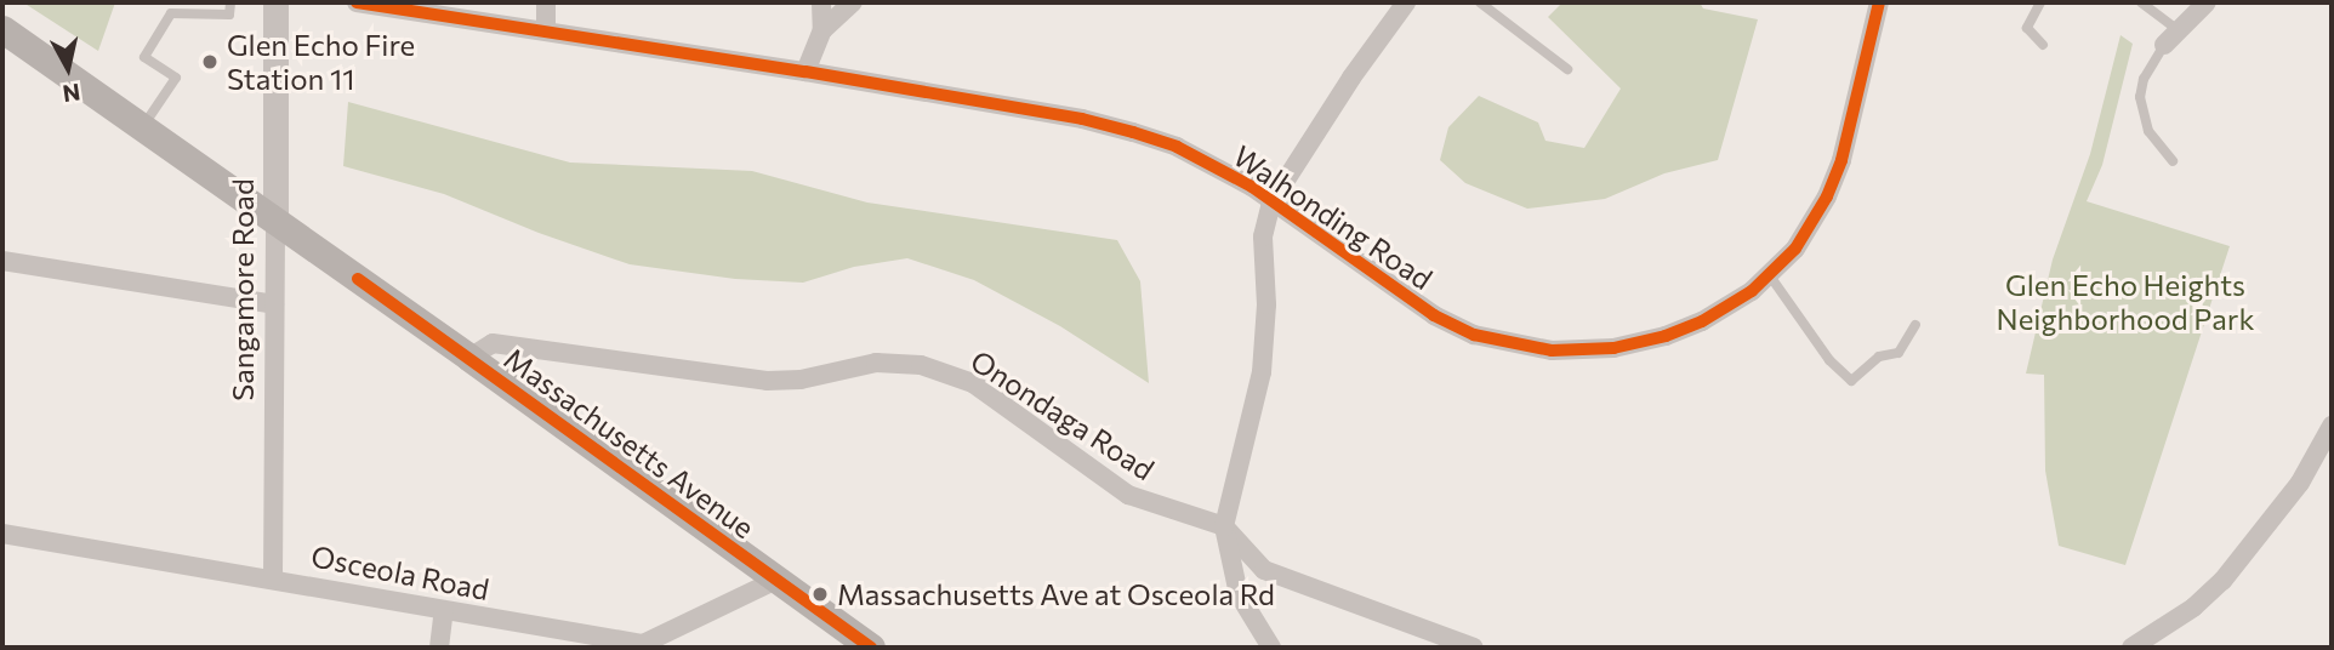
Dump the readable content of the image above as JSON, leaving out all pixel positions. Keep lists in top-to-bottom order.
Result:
{
  "streets": {
    "main road": ["Massachusetts Avenue"],
    "street": [
      "Walhonding Road",
      "Sangamore Road",
      "Onondaga Road",
      "Osceola Road"
    ]
  },
  "crossings": [
    ["Sangamore Road", "Massachusetts Avenue"],
    ["Sangamore Road", "Osceola Road"],
    ["Onondaga Road", "Massachusetts Avenue"],
    ["Massachusetts Avenue", "Osceola Road"]
  ],
  "parks": ["Glen Echo Heights Neighborhood Park"],
  "places": ["Glen Echo Fire Station 11", "Massachusetts Ave at Osceola Rd"],
  "north": "bottom"
}
